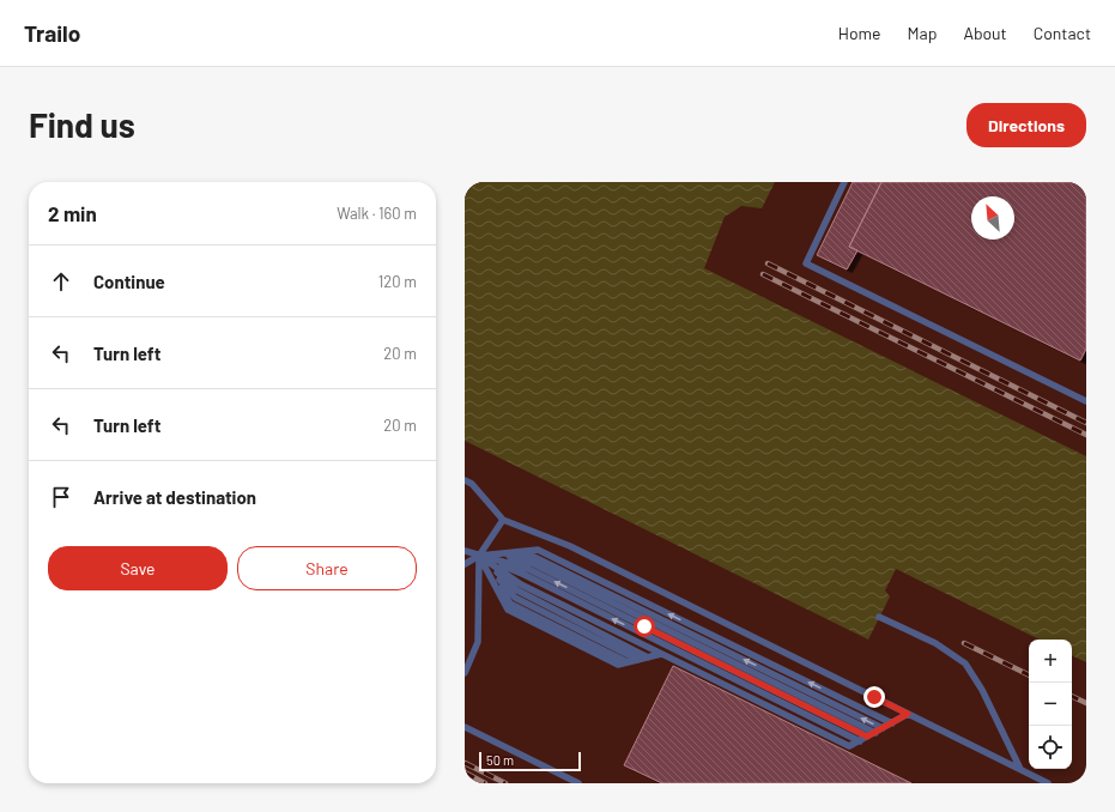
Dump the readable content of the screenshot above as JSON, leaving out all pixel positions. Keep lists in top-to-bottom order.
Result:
{
  "scale_bar": "50 m",
  "north": "top left",
  "page": {
    "header": "Trailo",
    "nav": [
      "Home",
      "Map",
      "About",
      "Contact"
    ],
    "buttons": [
      "Directions",
      ["Save", "Share"]
    ],
    "title": "Find us",
    "heading": ["2 min", "Walk · 160 m"],
    "list": [
      ["Continue", "120 m"],
      ["Turn left", "20 m"],
      ["Turn left", "20 m"],
      "Arrive at destination"
    ],
    "map_buttons": ["+", "−"],
    "scale": "50 m"
  }
}
